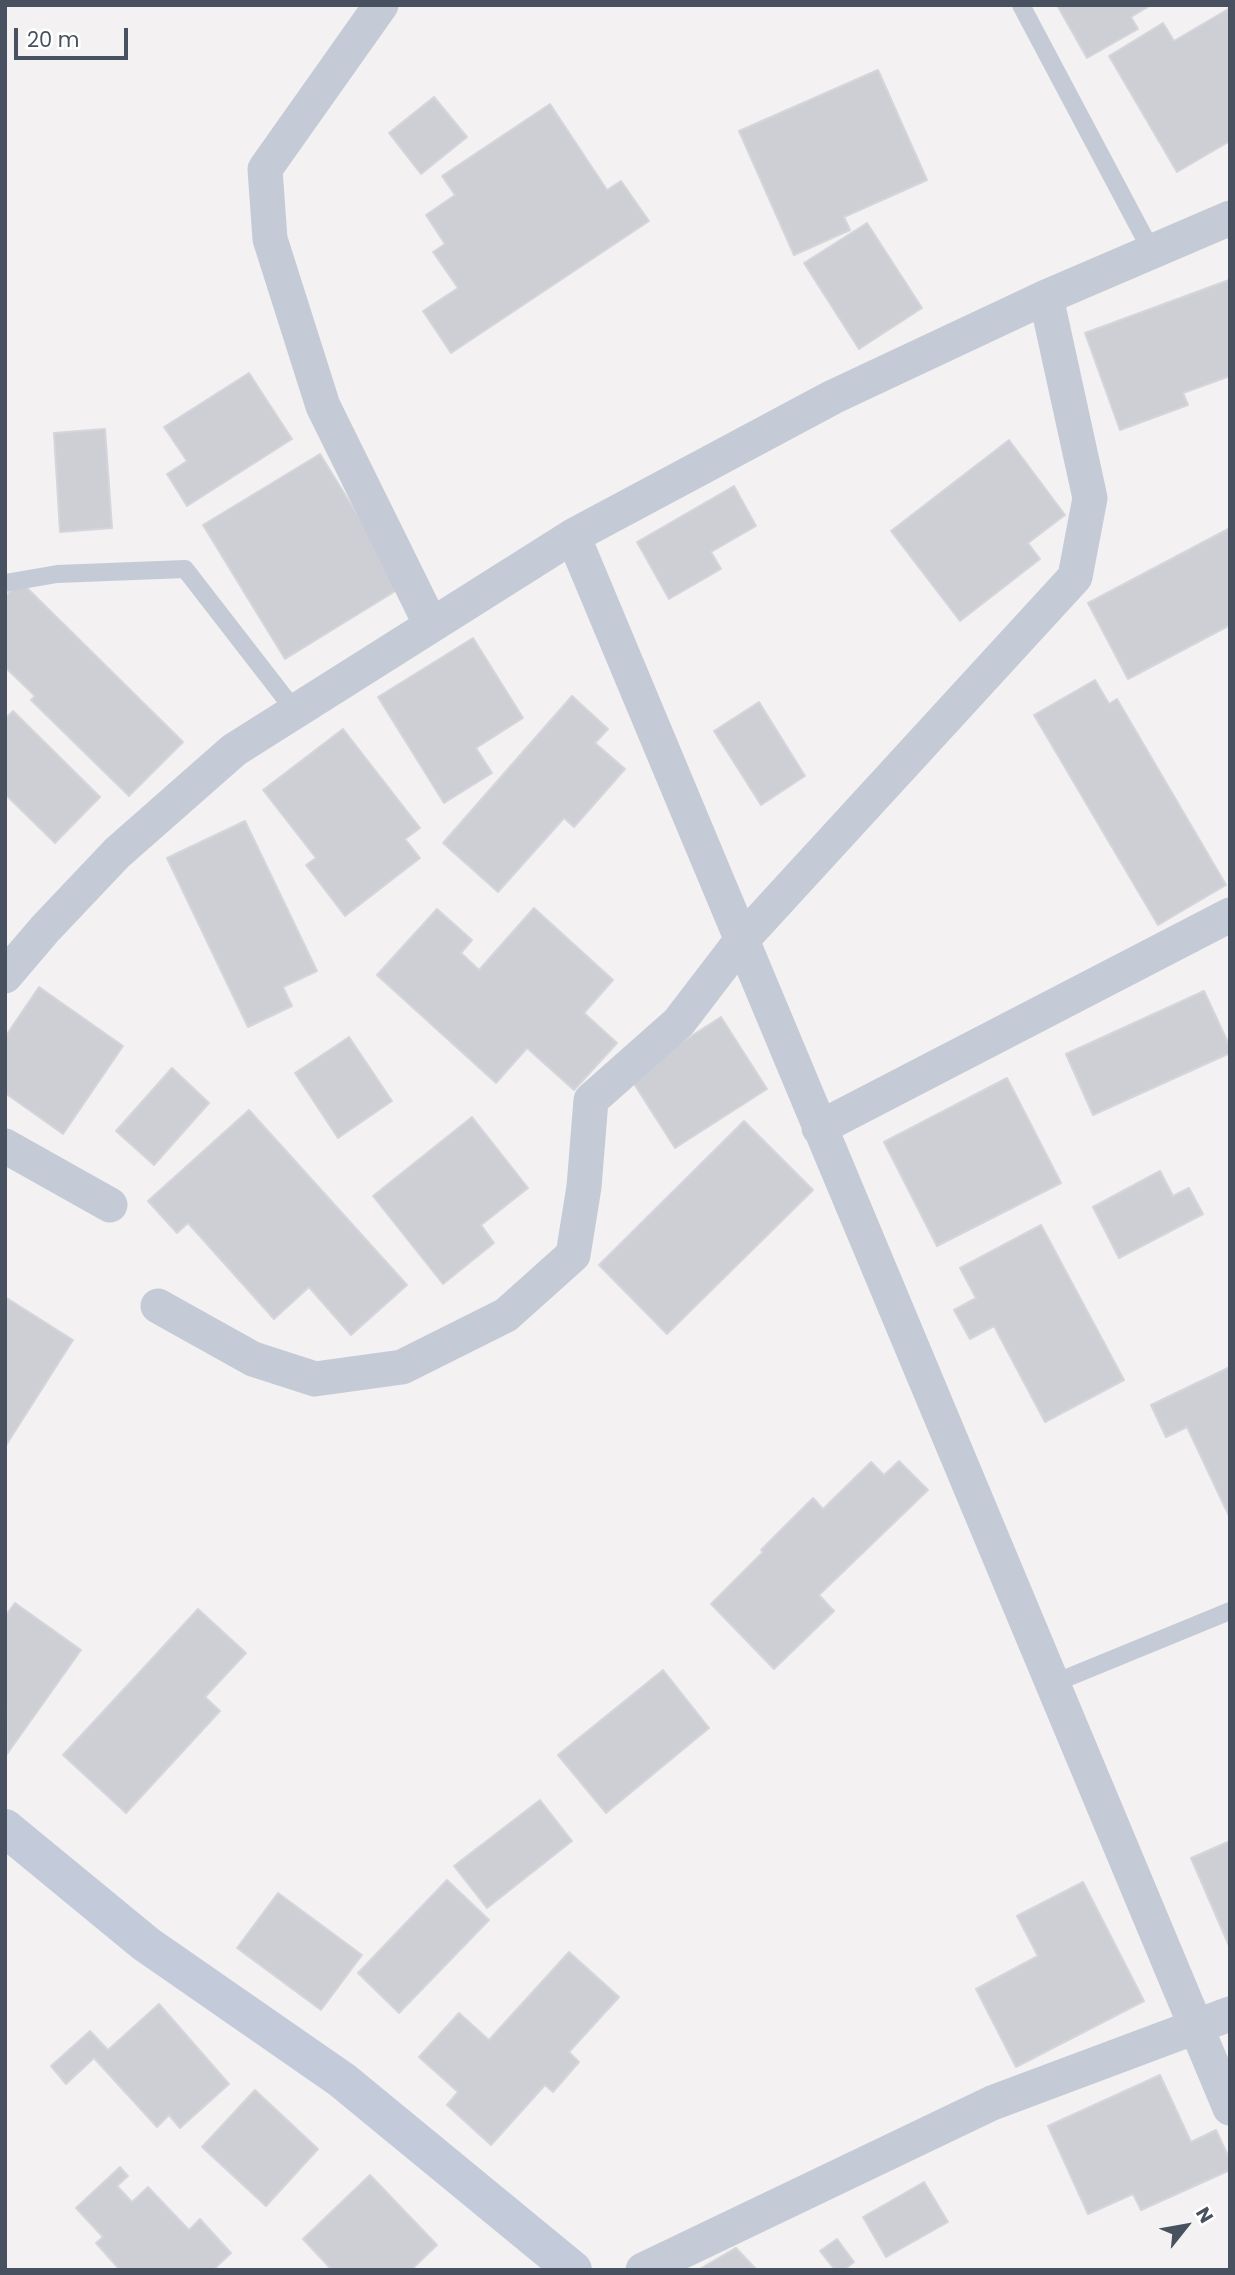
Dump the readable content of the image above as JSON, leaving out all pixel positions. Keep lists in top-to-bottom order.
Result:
{
  "scale_bar": "20 m",
  "north": "top right"
}
